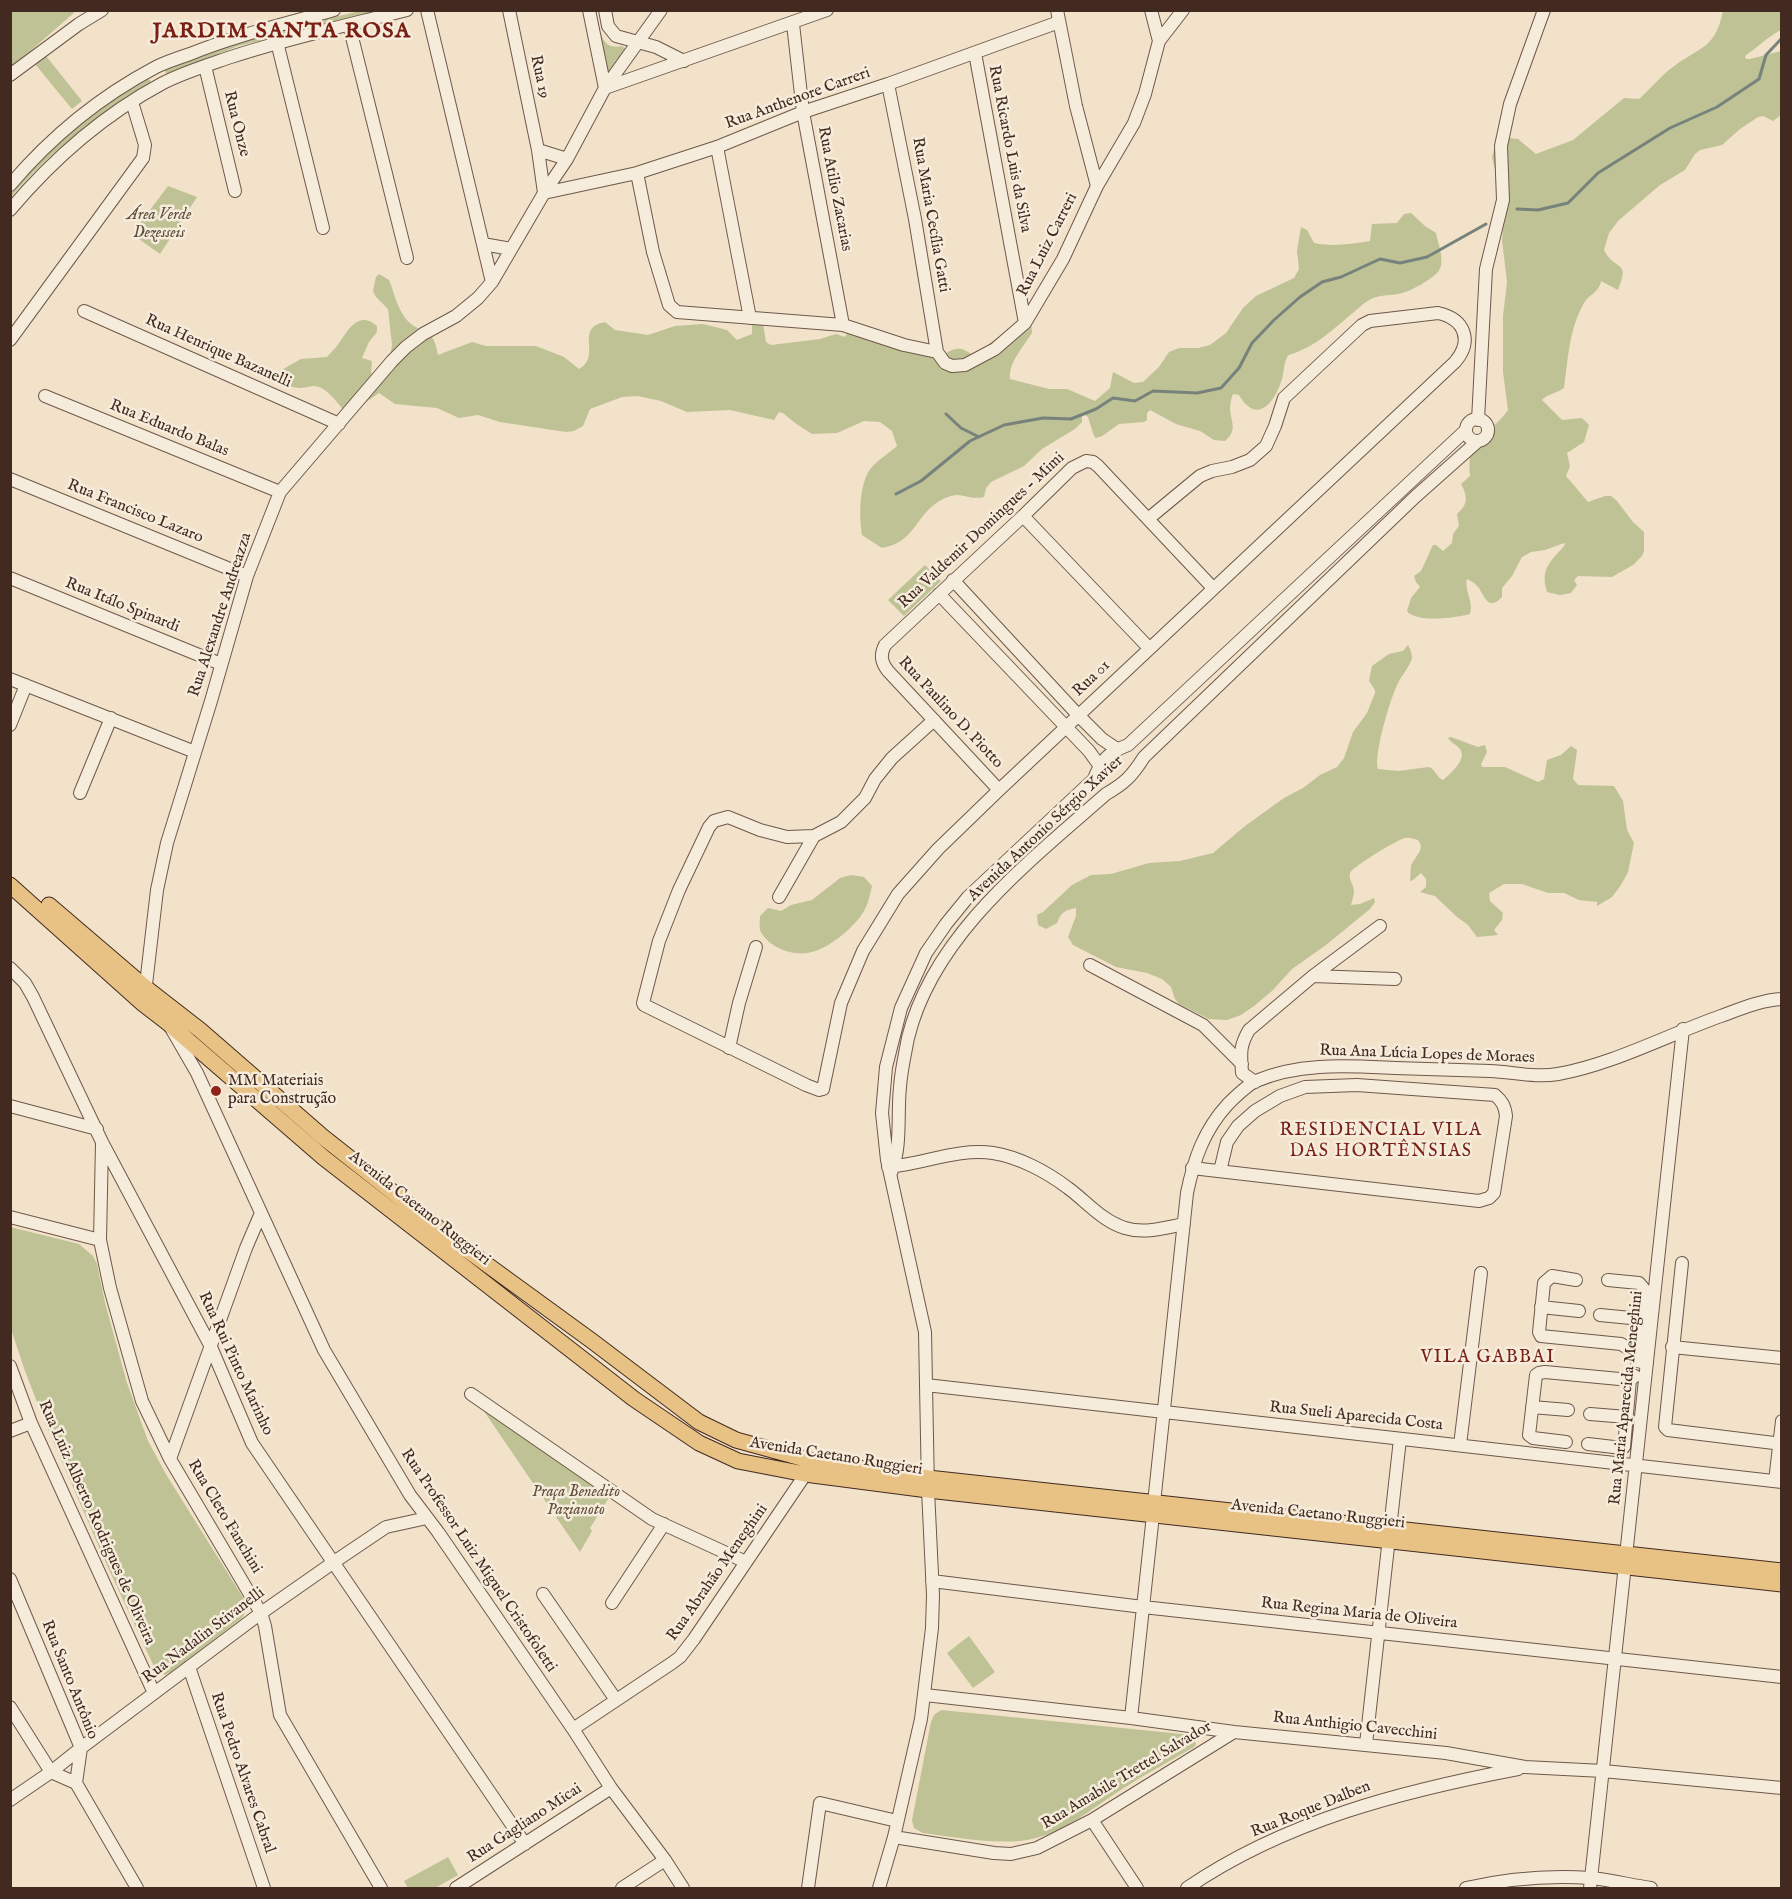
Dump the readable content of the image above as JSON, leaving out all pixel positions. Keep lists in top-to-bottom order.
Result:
{
  "streets": {
    "main road": ["Avenida Caetano Ruggieri"],
    "street": [
      "Rua 19",
      "Rua Anthenore Carreri",
      "Rua Onze",
      "Rua Ricardo Luis da Silva",
      "Rua Atilio Zacarias",
      "Rua Maria Cecília Gatti",
      "Rua Luiz Carreri",
      "Rua Henrique Bazanelli",
      "Rua Eduardo Balas",
      "Rua Francisco Lazaro",
      "Rua Valdemir Domingues - Mimi",
      "Rua Itálo Spinardi",
      "Rua Alexandre Andreazza",
      "Rua 01",
      "Rua Paulino D. Piotto",
      "Avenida Antonio Sérgio Xavier",
      "Rua Ana Lúcia Lopes de Moraes",
      "Rua Rui Pinto Marinho",
      "Rua Maria Aparecida Meneghini",
      "Rua Sueli Aparecida Costa",
      "Rua Cleto Fanchini",
      "Rua Luiz Alberto Rodrigues de Oliveira",
      "Rua Professor Luiz Miguel Cristofoletti",
      "Rua Abrahão Meneghini",
      "Rua Regina Maria de Oliveira",
      "Rua Nadalin Stivanelli",
      "Rua Santo Antônio",
      "Rua Anthigio Cavecchini",
      "Rua Pedro Alvares Cabral",
      "Rua Amabile Trettel Salvador",
      "Rua Roque Dalben",
      "Rua Gagliano Micai"
    ]
  },
  "crossings": [
    ["Rua 19", "Rua Anthenore Carreri"],
    ["Rua 19", "Rua Alexandre Andreazza"],
    ["Rua Anthenore Carreri", "Rua Ricardo Luis da Silva"],
    ["Rua Anthenore Carreri", "Rua Atilio Zacarias"],
    ["Rua Anthenore Carreri", "Rua Maria Cecília Gatti"],
    ["Rua Anthenore Carreri", "Rua Luiz Carreri"],
    ["Rua Anthenore Carreri", "Rua Alexandre Andreazza"],
    ["Rua Ricardo Luis da Silva", "Rua Luiz Carreri"],
    ["Rua Atilio Zacarias", "Rua Luiz Carreri"],
    ["Rua Maria Cecília Gatti", "Rua Luiz Carreri"],
    ["Rua Henrique Bazanelli", "Rua Alexandre Andreazza"],
    ["Rua Eduardo Balas", "Rua Alexandre Andreazza"],
    ["Rua Francisco Lazaro", "Rua Alexandre Andreazza"],
    ["Rua Valdemir Domingues - Mimi", "Rua 01"],
    ["Rua Valdemir Domingues - Mimi", "Rua Paulino D. Piotto"],
    ["Rua Itálo Spinardi", "Rua Alexandre Andreazza"],
    ["Rua Alexandre Andreazza", "Avenida Caetano Ruggieri"],
    ["Rua 01", "Rua Paulino D. Piotto"],
    ["Rua Ana Lúcia Lopes de Moraes", "Avenida Caetano Ruggieri"],
    ["Rua Ana Lúcia Lopes de Moraes", "Rua Maria Aparecida Meneghini"],
    ["Rua Ana Lúcia Lopes de Moraes", "Rua Sueli Aparecida Costa"],
    ["Rua Ana Lúcia Lopes de Moraes", "Rua Regina Maria de Oliveira"],
    ["Rua Ana Lúcia Lopes de Moraes", "Rua Anthigio Cavecchini"],
    ["Avenida Caetano Ruggieri", "Rua Maria Aparecida Meneghini"],
    ["Avenida Caetano Ruggieri", "Rua Professor Luiz Miguel Cristofoletti"],
    ["Avenida Caetano Ruggieri", "Rua Abrahão Meneghini"],
    ["Rua Rui Pinto Marinho", "Rua Cleto Fanchini"],
    ["Rua Rui Pinto Marinho", "Rua Nadalin Stivanelli"],
    ["Rua Rui Pinto Marinho", "Rua Gagliano Micai"],
    ["Rua Maria Aparecida Meneghini", "Rua Sueli Aparecida Costa"],
    ["Rua Maria Aparecida Meneghini", "Rua Regina Maria de Oliveira"],
    ["Rua Maria Aparecida Meneghini", "Rua Anthigio Cavecchini"],
    ["Rua Cleto Fanchini", "Rua Nadalin Stivanelli"],
    ["Rua Luiz Alberto Rodrigues de Oliveira", "Rua Nadalin Stivanelli"],
    ["Rua Professor Luiz Miguel Cristofoletti", "Rua Abrahão Meneghini"],
    ["Rua Professor Luiz Miguel Cristofoletti", "Rua Nadalin Stivanelli"],
    ["Rua Professor Luiz Miguel Cristofoletti", "Rua Gagliano Micai"],
    ["Rua Nadalin Stivanelli", "Rua Santo Antônio"],
    ["Rua Nadalin Stivanelli", "Rua Pedro Alvares Cabral"],
    ["Rua Anthigio Cavecchini", "Rua Amabile Trettel Salvador"],
    ["Rua Anthigio Cavecchini", "Rua Roque Dalben"]
  ],
  "districts": ["JARDIM SANTA ROSA", "RESIDENCIAL VILA DAS HORTÊNSIAS", "VILA GABBAI"],
  "parks": ["Área Verde Dezesseis", "Praça Benedito Pazianoto"],
  "places": ["MM Materiais para Construção"]
}
